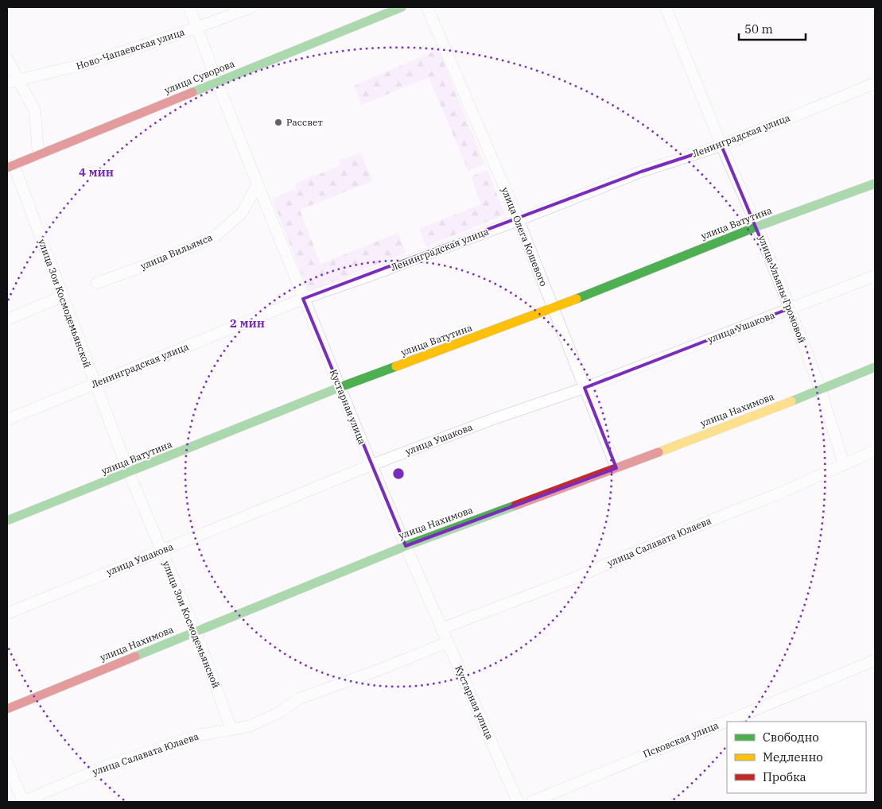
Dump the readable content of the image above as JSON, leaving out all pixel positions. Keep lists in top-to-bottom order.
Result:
{
  "streets": {
    "street": [
      "Ново-Чапаевская улица",
      "улица Суворова",
      "Ленинградская улица",
      "улица Ватутина",
      "улица Олега Кошевого",
      "улица Вильямса",
      "улица Ульяны Громовой",
      "улица Зои Космодемьянской",
      "улица Ушакова",
      "Кустарная улица",
      "улица Нахимова",
      "улица Салавата Юлаева",
      "Псковская улица"
    ]
  },
  "crossings": [
    ["Ново-Чапаевская улица", "Кустарная улица"],
    ["улица Суворова", "улица Зои Космодемьянской"],
    ["улица Суворова", "Кустарная улица"],
    ["Ленинградская улица", "улица Олега Кошевого"],
    ["Ленинградская улица", "улица Ульяны Громовой"],
    ["Ленинградская улица", "улица Зои Космодемьянской"],
    ["Ленинградская улица", "Кустарная улица"],
    ["улица Ватутина", "улица Олега Кошевого"],
    ["улица Ватутина", "улица Ульяны Громовой"],
    ["улица Ватутина", "улица Зои Космодемьянской"],
    ["улица Ватутина", "Кустарная улица"],
    ["улица Олега Кошевого", "улица Ушакова"],
    ["улица Олега Кошевого", "улица Нахимова"],
    ["улица Вильямса", "Кустарная улица"],
    ["улица Ульяны Громовой", "улица Ушакова"],
    ["улица Ульяны Громовой", "улица Нахимова"],
    ["улица Ульяны Громовой", "улица Салавата Юлаева"],
    ["улица Зои Космодемьянской", "улица Ушакова"],
    ["улица Зои Космодемьянской", "улица Нахимова"],
    ["улица Зои Космодемьянской", "улица Салавата Юлаева"],
    ["улица Ушакова", "Кустарная улица"],
    ["Кустарная улица", "улица Нахимова"],
    ["Кустарная улица", "улица Салавата Юлаева"]
  ],
  "places": ["Рассвет"],
  "legend": ["Свободно", "Медленно", "Пробка"],
  "scale_bar": "50 m",
  "rings": ["4 мин", "2 мин"]
}
